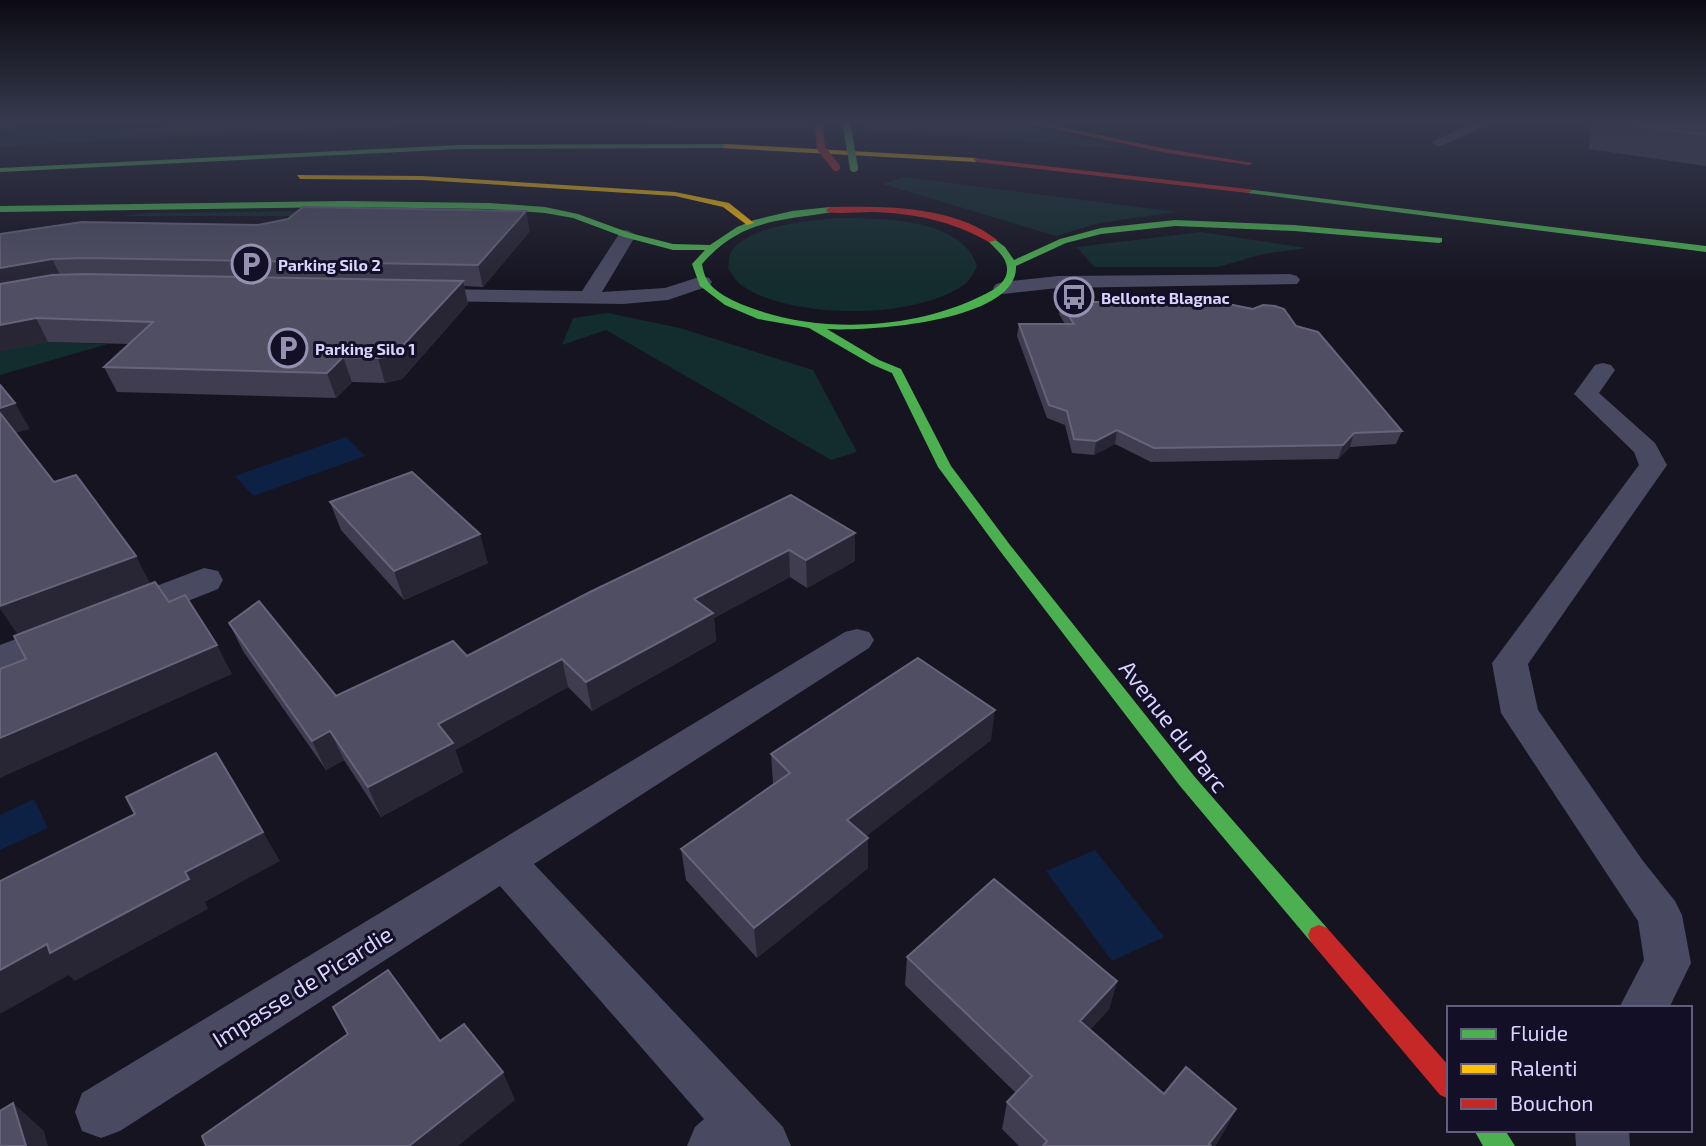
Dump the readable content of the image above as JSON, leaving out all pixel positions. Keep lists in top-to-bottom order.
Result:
{
  "streets": {
    "main road": ["Avenue du Parc"],
    "lane": ["Impasse de Picardie"]
  },
  "places": {
    "parking": ["Parking Silo 2", "Parking Silo 1"],
    "bus stop": ["Bellonte Blagnac"]
  },
  "legend": ["Fluide", "Ralenti", "Bouchon"]
}
